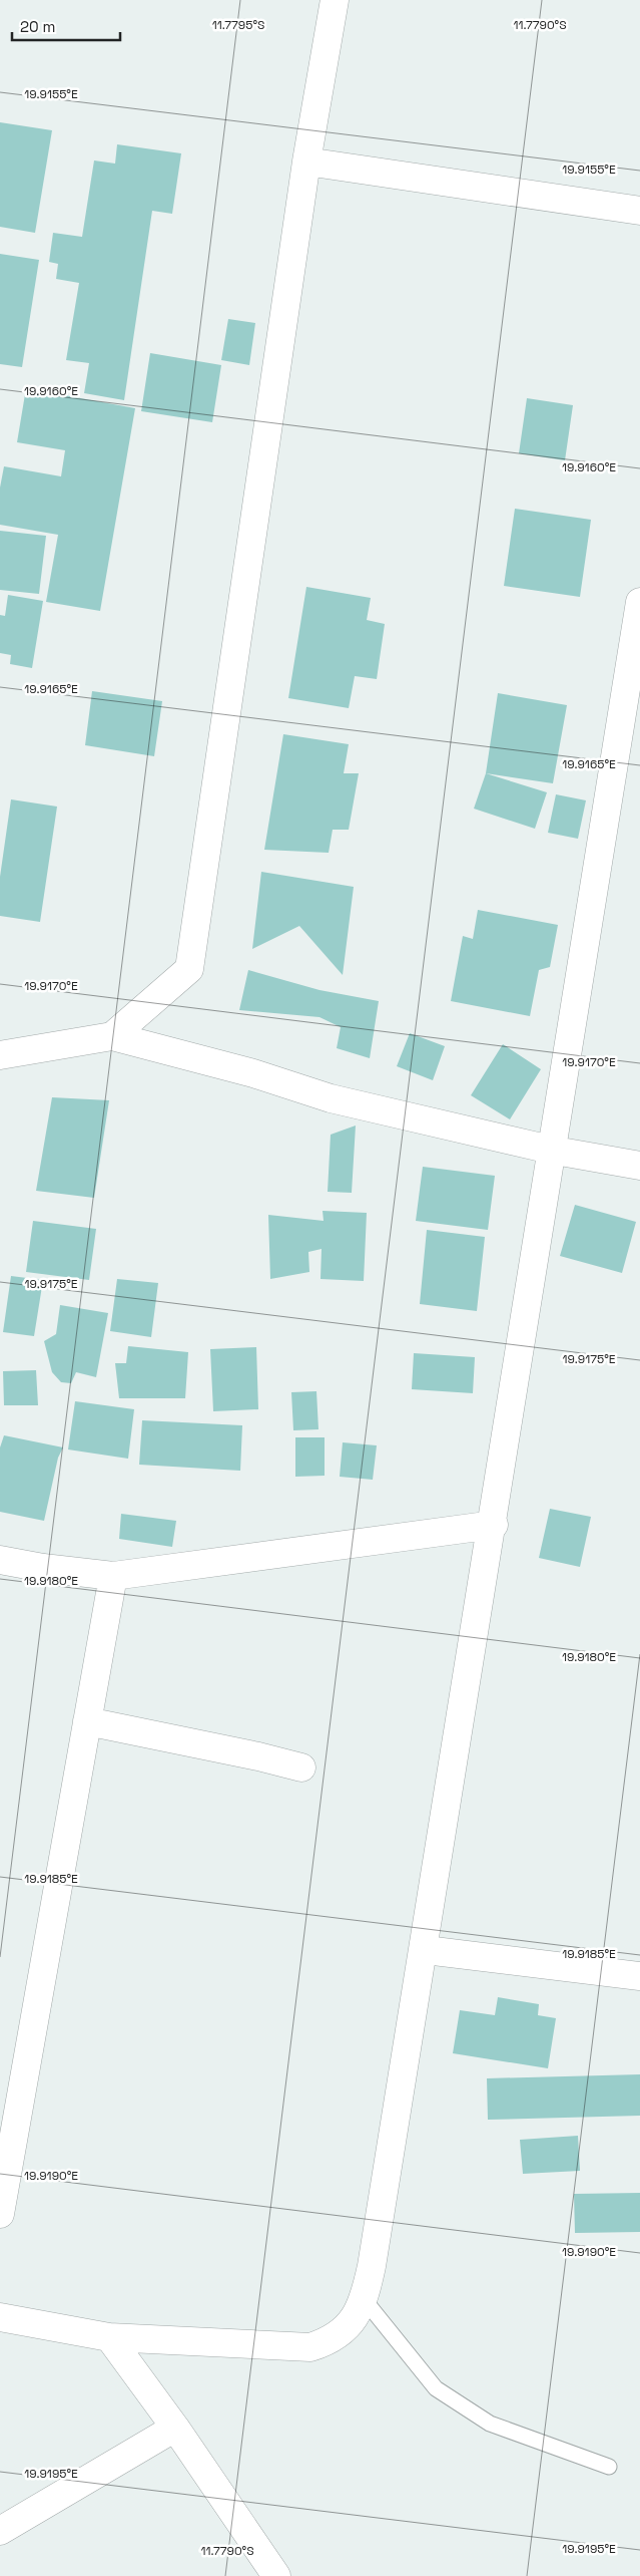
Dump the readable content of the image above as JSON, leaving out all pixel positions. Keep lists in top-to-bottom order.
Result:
{
  "scale_bar": "20 m",
  "coordinates": [
    "11.7795°S",
    "11.7790°S",
    "19.9155°E",
    "19.9160°E",
    "19.9165°E",
    "19.9170°E",
    "19.9175°E",
    "19.9180°E",
    "19.9185°E",
    "19.9190°E",
    "19.9195°E"
  ]
}
